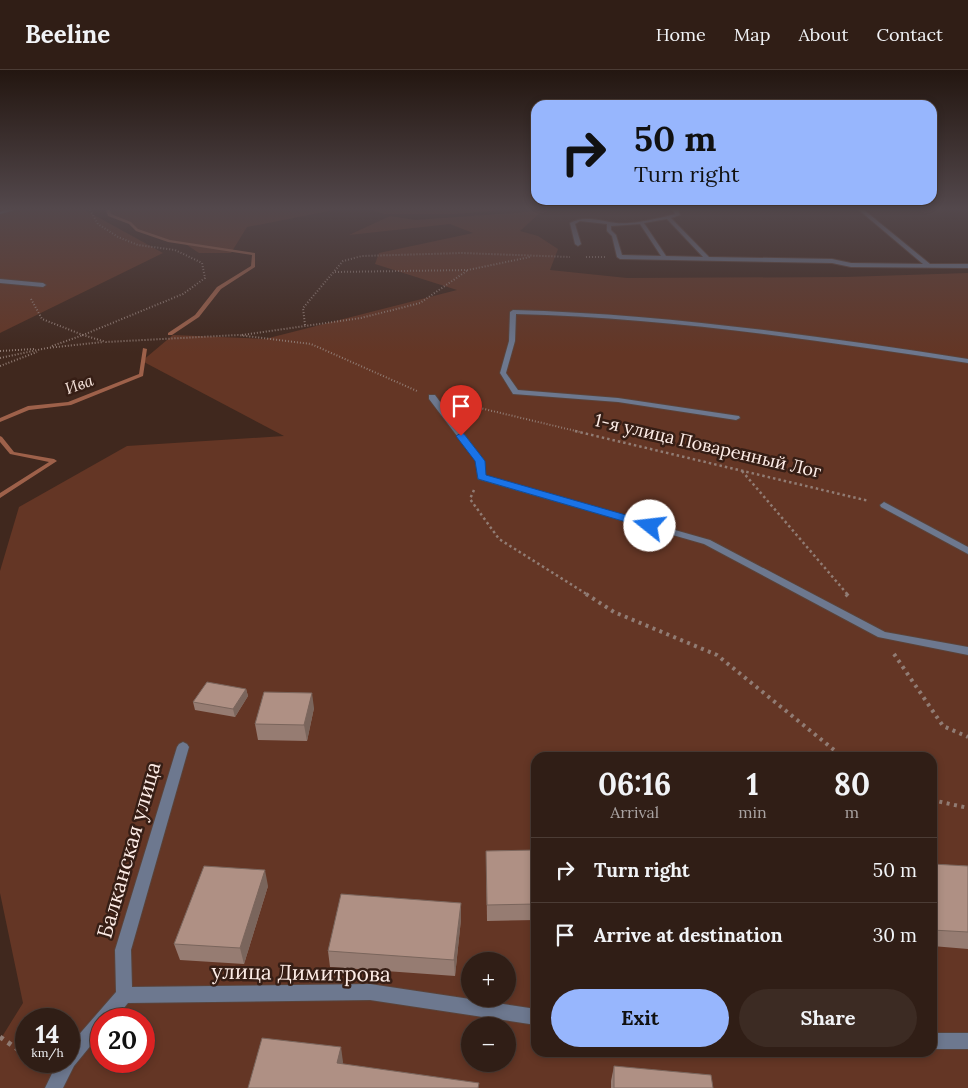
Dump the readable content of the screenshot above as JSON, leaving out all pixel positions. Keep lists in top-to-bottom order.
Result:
{
  "streets": {
    "street": ["Балканская улица", "улица Димитрова"],
    "path": ["1-я улица Поваренный Лог"]
  },
  "crossings": [
    ["Балканская улица", "улица Димитрова"]
  ],
  "water": ["Ива"],
  "page": {
    "header": "Beeline",
    "nav": [
      "Home",
      "Map",
      "About",
      "Contact"
    ],
    "turn": ["50 m", "Turn right"],
    "eta": [
      "06:16",
      "Arrival",
      "1",
      "min",
      "80",
      "m"
    ],
    "list": [
      {
        "name": "Turn right",
        "value": "50 m"
      },
      {
        "name": "Arrive at destination",
        "value": "30 m"
      }
    ],
    "map_buttons": ["+", "−"],
    "buttons": ["Exit", "Share"],
    "speed": "14 km/h",
    "limit": "20"
  }
}
